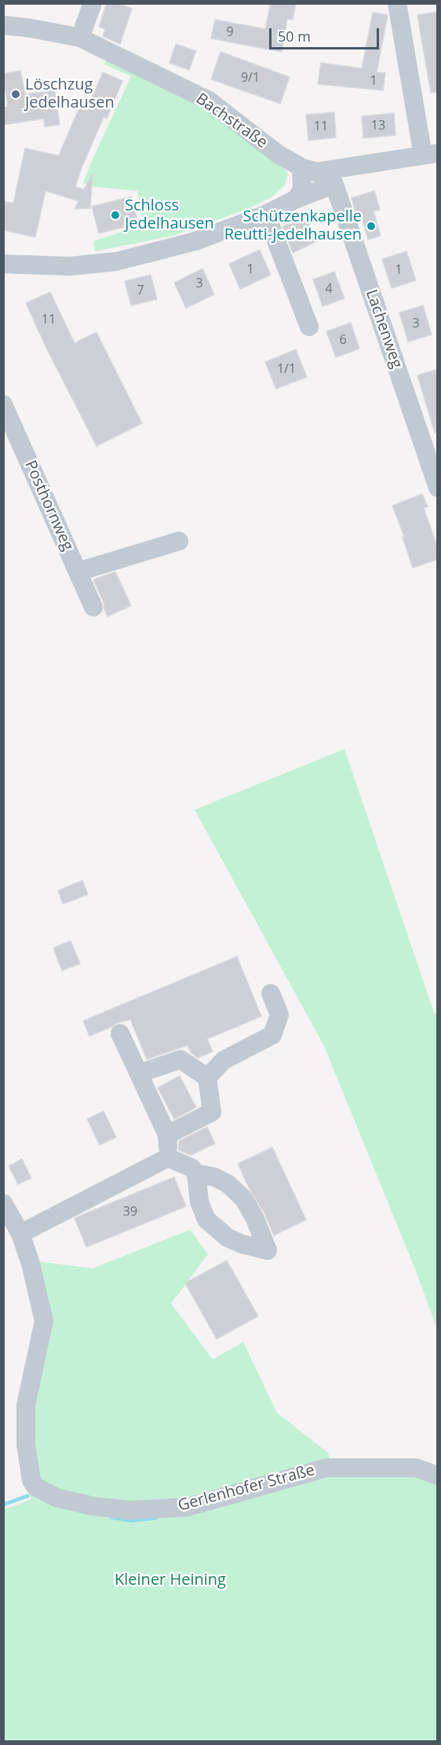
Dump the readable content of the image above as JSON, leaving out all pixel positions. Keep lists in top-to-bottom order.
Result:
{
  "streets": {
    "street": [
      "Bachstraße",
      "Lachenweg",
      "Posthornweg",
      "Gerlenhofer Straße"
    ]
  },
  "crossings": [
    ["Bachstraße", "Lachenweg"]
  ],
  "parks": ["Kleiner Heining"],
  "places": ["Löschzug Jedelhausen", "Schloss Jedelhausen", "Schützenkapelle Reutti-Jedelhausen"],
  "house_numbers": [
    "9",
    "9/1",
    "1",
    "13",
    "11",
    "1",
    "1",
    "3",
    "4",
    "7",
    "11",
    "3",
    "6",
    "1/1",
    "39"
  ],
  "scale_bar": "50 m"
}
